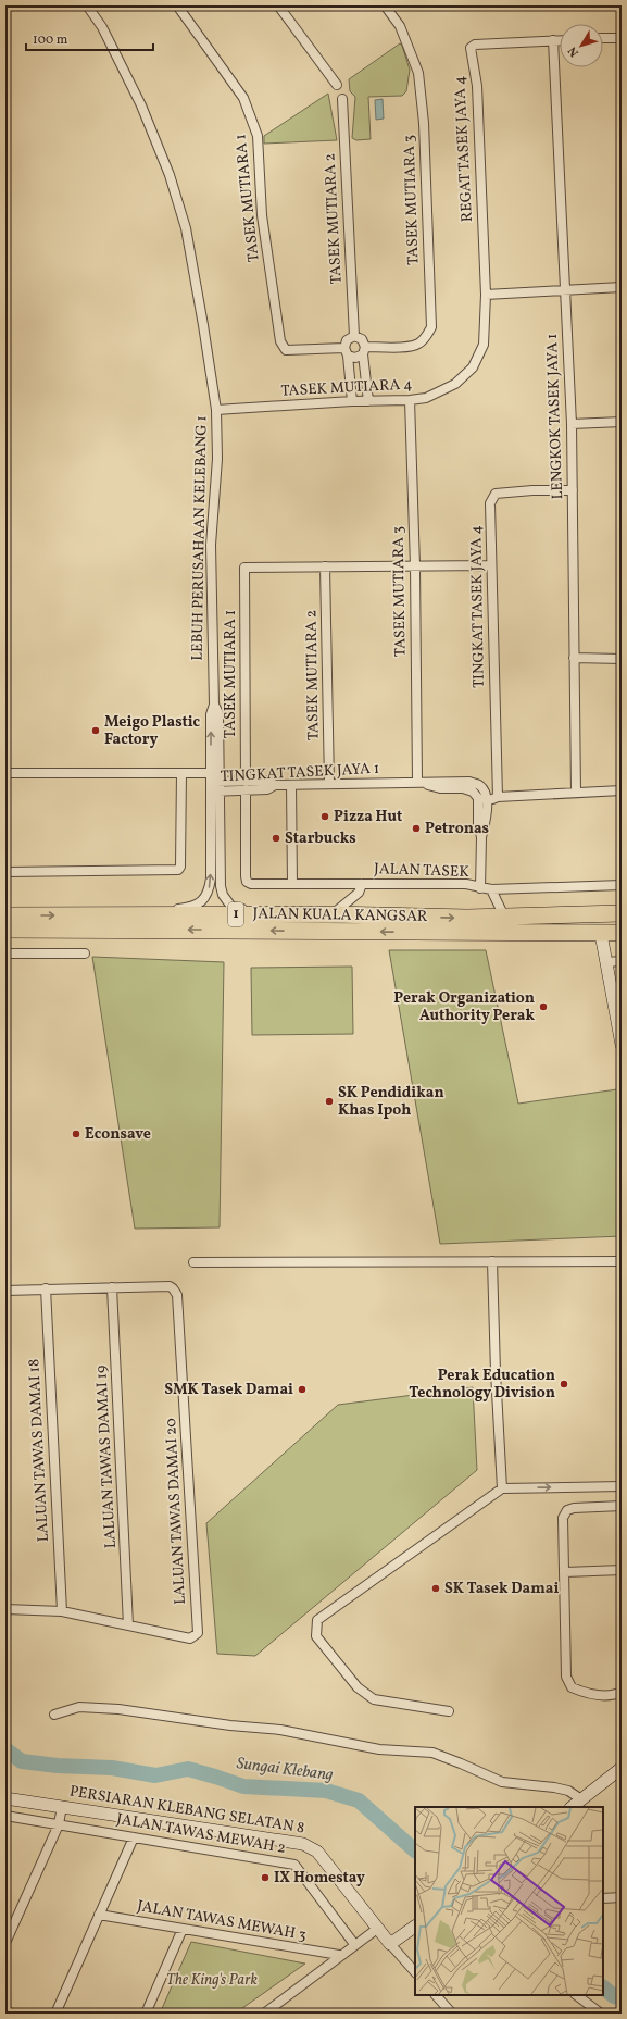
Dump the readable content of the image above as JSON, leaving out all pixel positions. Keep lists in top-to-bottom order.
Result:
{
  "streets": {
    "highway": ["1", "JALAN KUALA KANGSAR"],
    "street": [
      "REGAT TASEK JAYA 4",
      "TASEK MUTIARA 1",
      "TASEK MUTIARA 3",
      "TASEK MUTIARA 2",
      "TASEK MUTIARA 4",
      "LENGKOK TASEK JAYA 1",
      "LEBUH PERUSAHAAN KELEBANG 1",
      "TINGKAT TASEK JAYA 4",
      "TINGKAT TASEK JAYA 1",
      "JALAN TASEK",
      "LALUAN TAWAS DAMAI 18",
      "LALUAN TAWAS DAMAI 19",
      "LALUAN TAWAS DAMAI 20",
      "PERSIARAN KLEBANG SELATAN 8",
      "JALAN TAWAS MEWAH 2",
      "JALAN TAWAS MEWAH 3"
    ]
  },
  "crossings": [
    ["REGAT TASEK JAYA 4", "TASEK MUTIARA 4"],
    ["REGAT TASEK JAYA 4", "LENGKOK TASEK JAYA 1"],
    ["TASEK MUTIARA 1", "TASEK MUTIARA 3"],
    ["TASEK MUTIARA 1", "TASEK MUTIARA 2"],
    ["TASEK MUTIARA 1", "TINGKAT TASEK JAYA 1"],
    ["TASEK MUTIARA 1", "JALAN TASEK"],
    ["TASEK MUTIARA 3", "TASEK MUTIARA 2"],
    ["TASEK MUTIARA 3", "TASEK MUTIARA 4"],
    ["TASEK MUTIARA 3", "TINGKAT TASEK JAYA 1"],
    ["TASEK MUTIARA 2", "TINGKAT TASEK JAYA 1"],
    ["TASEK MUTIARA 4", "LEBUH PERUSAHAAN KELEBANG 1"],
    ["LENGKOK TASEK JAYA 1", "TINGKAT TASEK JAYA 4"],
    ["LEBUH PERUSAHAAN KELEBANG 1", "TINGKAT TASEK JAYA 1"],
    ["LEBUH PERUSAHAAN KELEBANG 1", "JALAN KUALA KANGSAR"],
    ["TINGKAT TASEK JAYA 1", "JALAN TASEK"],
    ["LALUAN TAWAS DAMAI 18", "LALUAN TAWAS DAMAI 20"],
    ["LALUAN TAWAS DAMAI 19", "LALUAN TAWAS DAMAI 20"]
  ],
  "water": ["Sungai Klebang"],
  "parks": ["The King's Park"],
  "places": [
    "Meigo Plastic Factory",
    "Pizza Hut",
    "Petronas",
    "Starbucks",
    "Perak Organization Authority Perak",
    "SK Pendidikan Khas Ipoh",
    "Econsave",
    "Perak Education Technology Division",
    "SMK Tasek Damai",
    "SK Tasek Damai",
    "IX Homestay"
  ],
  "scale_bar": "100 m",
  "north": "bottom left"
}
